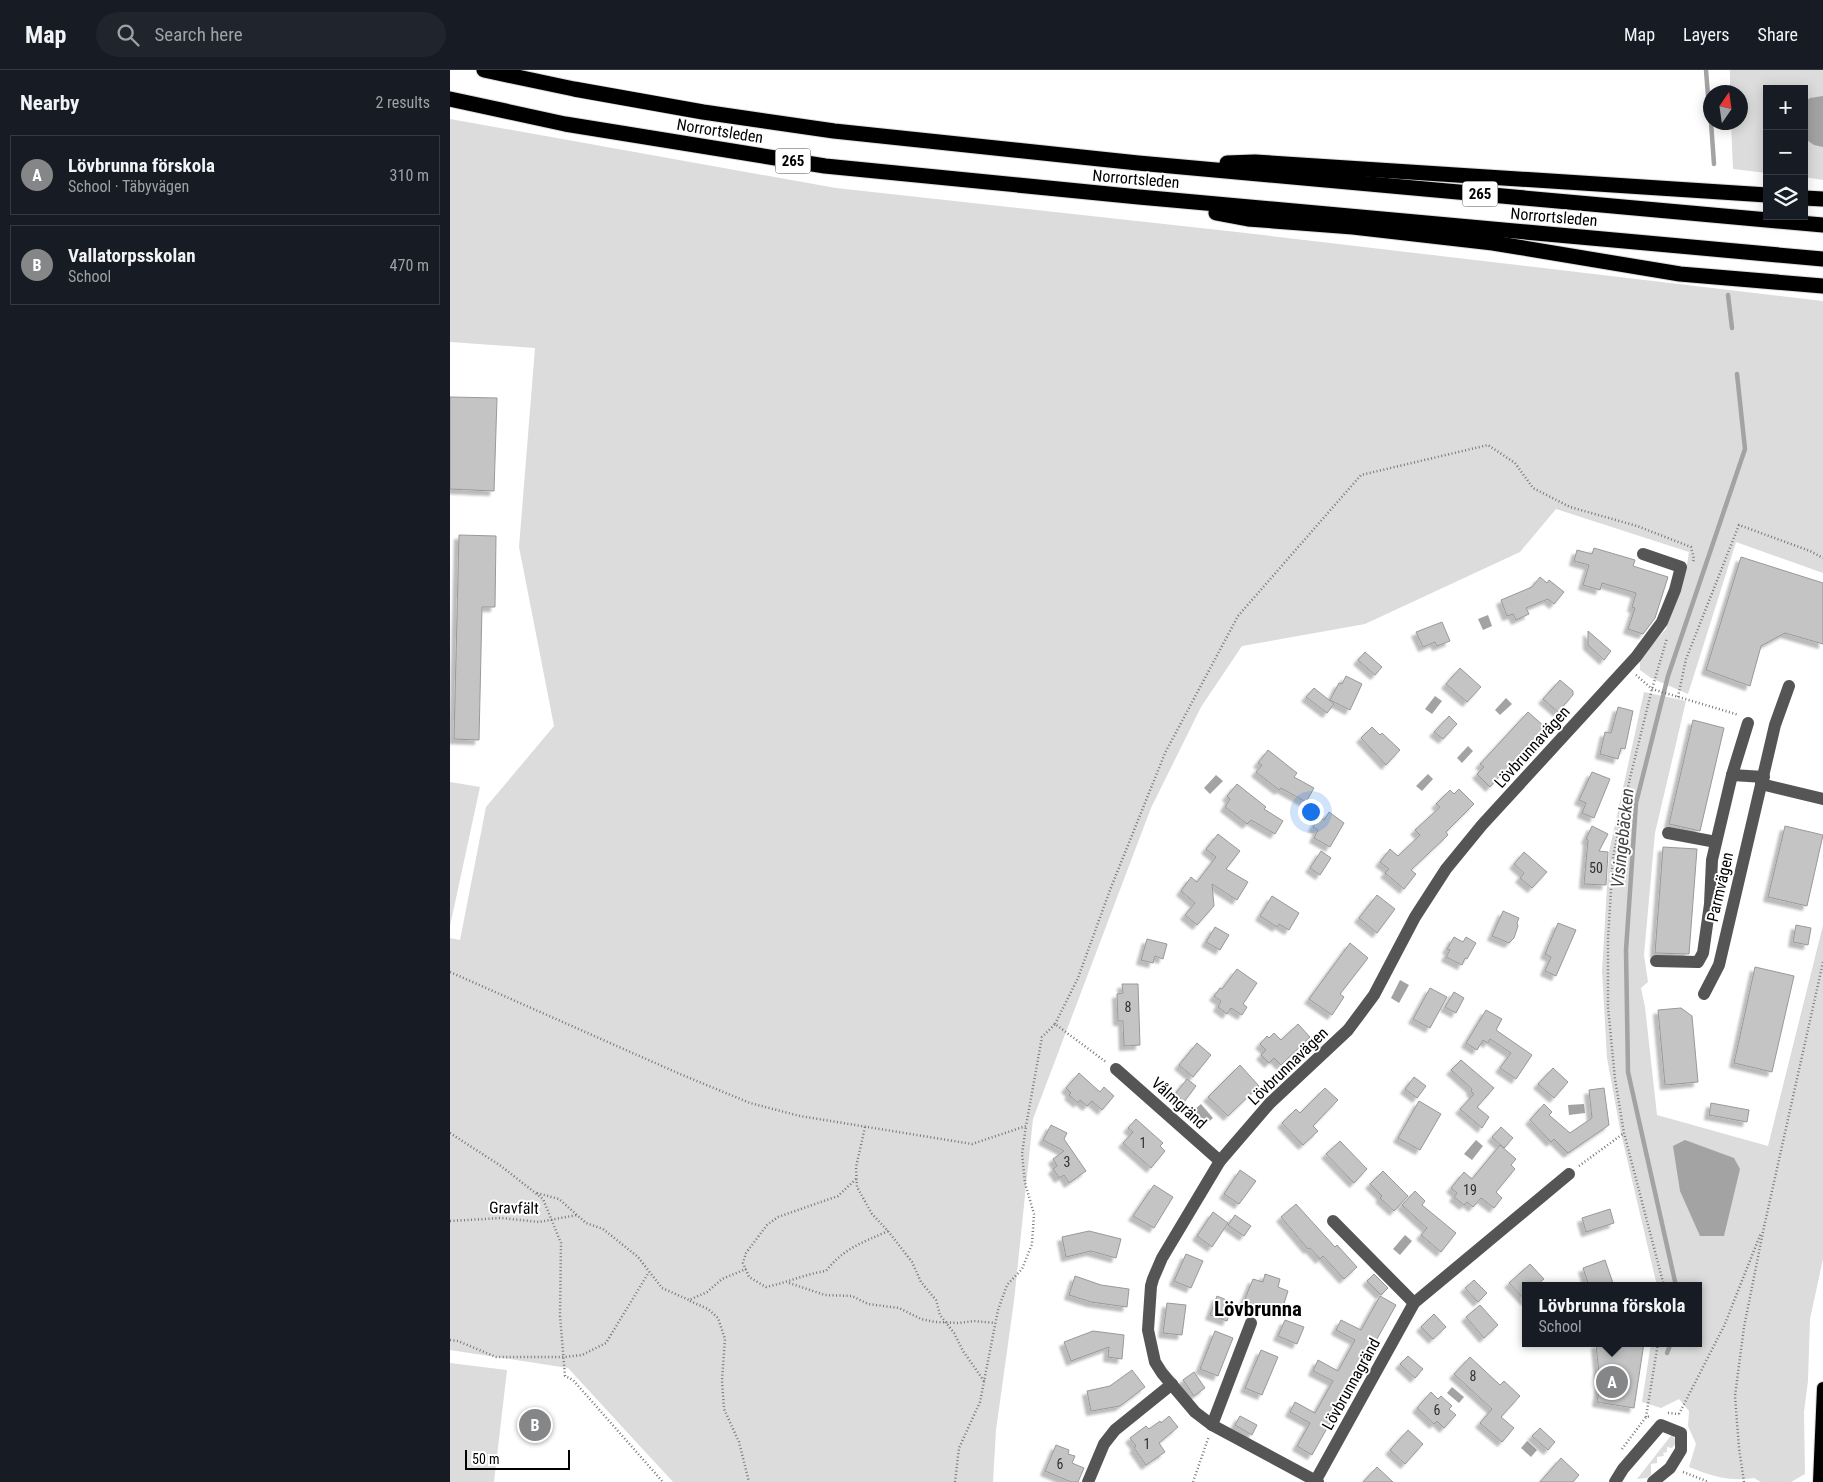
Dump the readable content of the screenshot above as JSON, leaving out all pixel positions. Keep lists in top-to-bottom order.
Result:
{
  "streets": {
    "highway": ["Norrortsleden", "265"],
    "street": [
      "Lövbrunnavägen",
      "Parmvägen",
      "Vålmgränd",
      "Lövbrunnagränd"
    ],
    "path": ["Gravfält"]
  },
  "crossings": [
    ["Lövbrunnavägen", "Vålmgränd"],
    ["Lövbrunnavägen", "Lövbrunnagränd"]
  ],
  "districts": ["Lövbrunna"],
  "water": ["Visingebäcken"],
  "house_numbers": [
    "50",
    "8",
    "1",
    "3",
    "19",
    "8",
    "6",
    "1",
    "6"
  ],
  "scale_bar": "50 m",
  "north": "top",
  "page": {
    "header": "Map",
    "search": "Search here",
    "nav": ["Map", "Layers", "Share"],
    "heading": ["Nearby", "2 results"],
    "map_buttons": ["+", "−"],
    "list": [
      {
        "mark": "A",
        "name": "Lövbrunna förskola",
        "note": "School · Täbyvägen",
        "value": "310 m"
      },
      {
        "mark": "B",
        "name": "Vallatorpsskolan",
        "note": "School",
        "value": "470 m"
      }
    ],
    "popup": ["Lövbrunna förskola", "School"],
    "pins": ["A", "B"],
    "scale": "50 m"
  }
}
